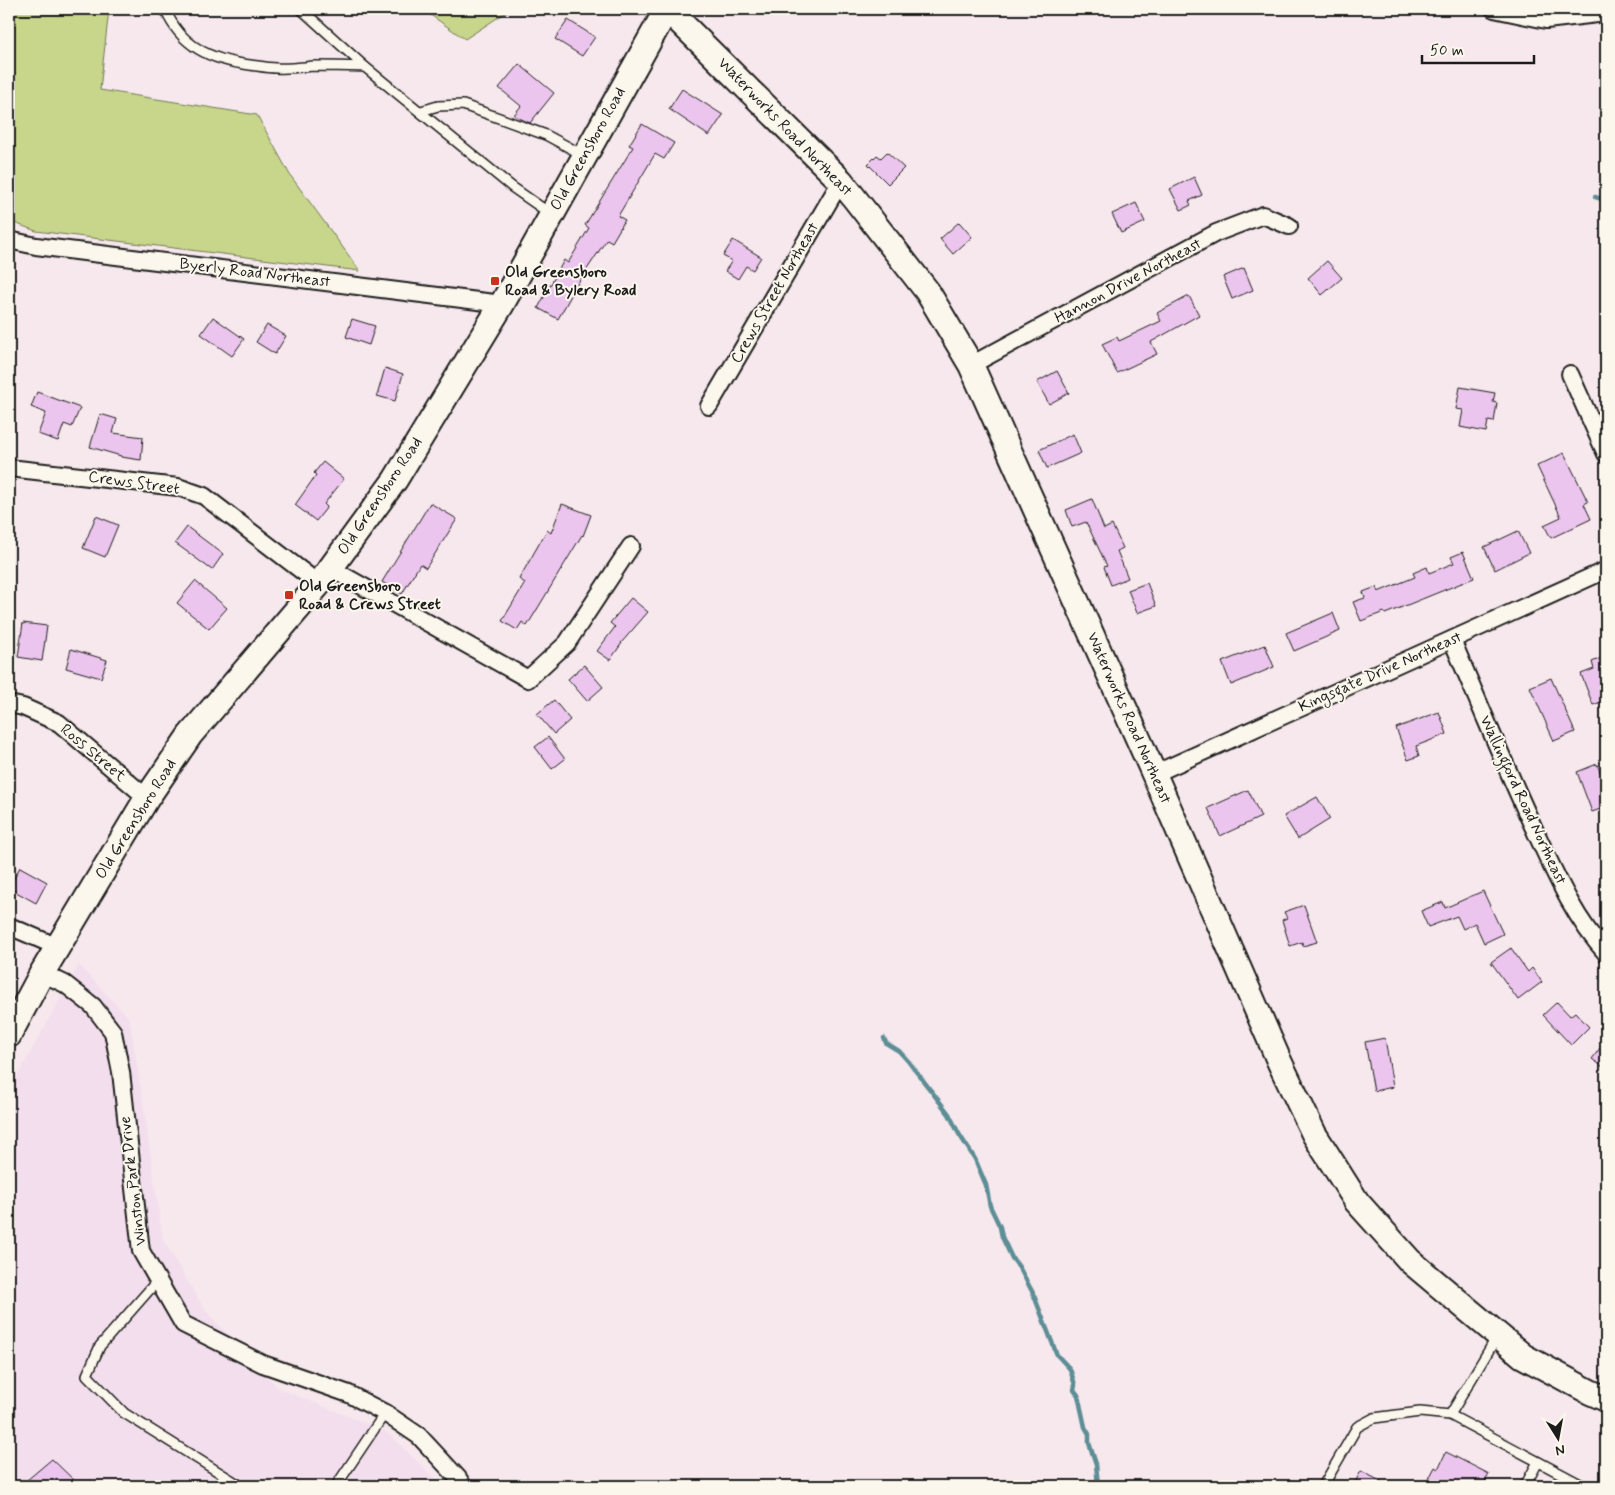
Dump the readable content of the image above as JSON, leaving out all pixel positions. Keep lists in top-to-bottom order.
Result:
{
  "streets": {
    "street": [
      "Waterworks Road Northeast",
      "Old Greensboro Road",
      "Byerly Road Northeast",
      "Hannon Drive Northeast",
      "Crews Street Northeast",
      "Crews Street",
      "Kingsgate Drive Northeast",
      "Ross Street",
      "Wallingford Road Northeast",
      "Winston Park Drive"
    ]
  },
  "crossings": [
    ["Waterworks Road Northeast", "Old Greensboro Road"],
    ["Waterworks Road Northeast", "Hannon Drive Northeast"],
    ["Waterworks Road Northeast", "Crews Street Northeast"],
    ["Waterworks Road Northeast", "Kingsgate Drive Northeast"],
    ["Old Greensboro Road", "Byerly Road Northeast"],
    ["Old Greensboro Road", "Crews Street"],
    ["Old Greensboro Road", "Ross Street"],
    ["Old Greensboro Road", "Winston Park Drive"],
    ["Kingsgate Drive Northeast", "Wallingford Road Northeast"]
  ],
  "places": {
    "transit": ["Old Greensboro Road & Bylery Road", "Old Greensboro Road & Crews Street"]
  },
  "scale_bar": "50 m",
  "north": "bottom"
}
